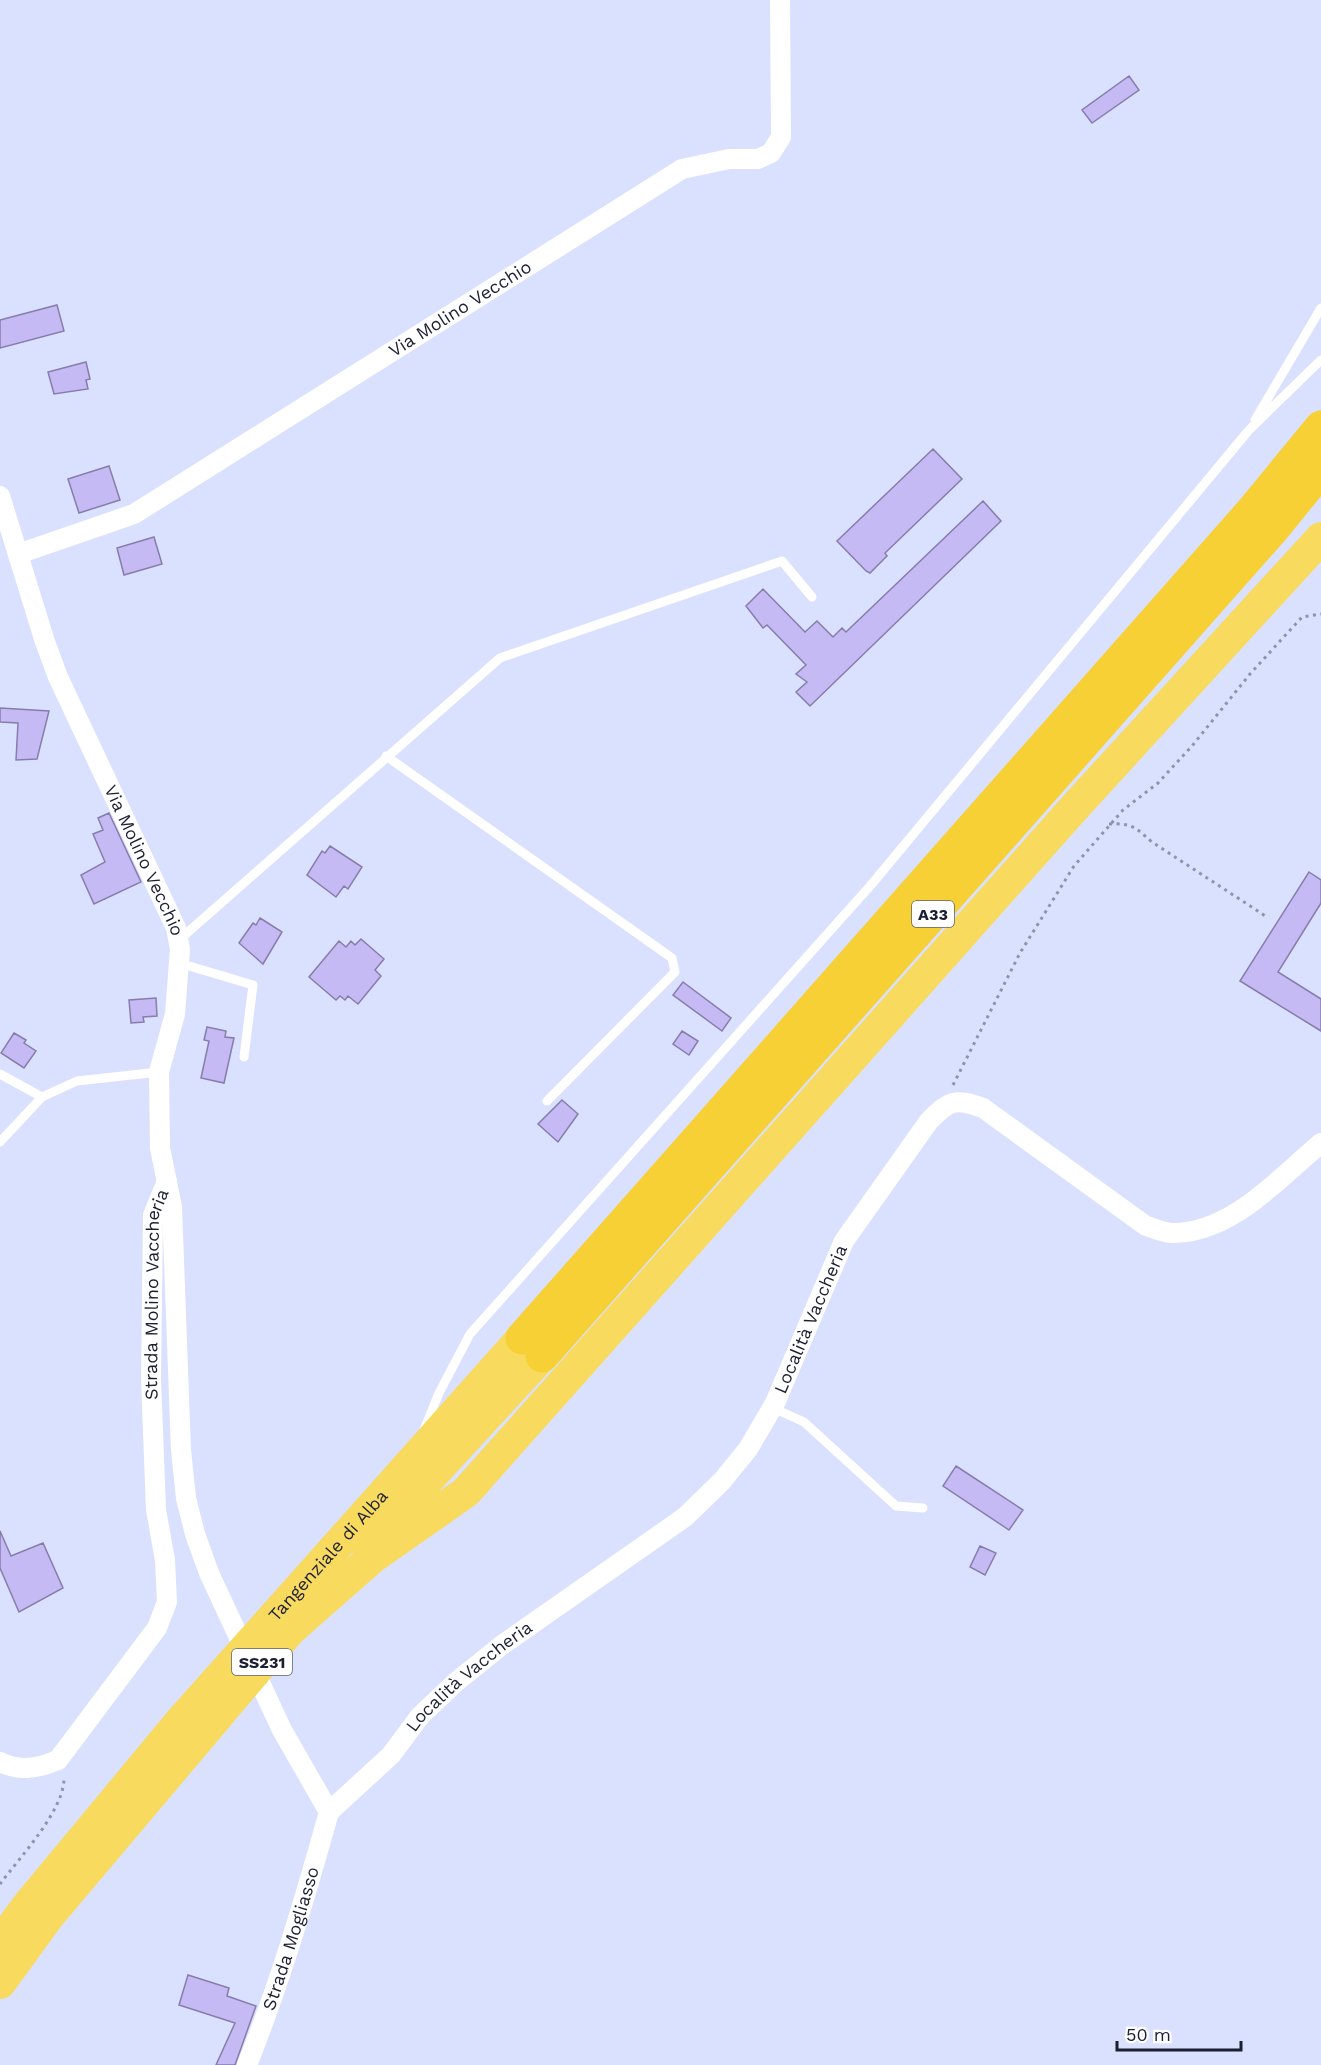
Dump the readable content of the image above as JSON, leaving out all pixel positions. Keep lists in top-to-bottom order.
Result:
{
  "streets": {
    "highway": ["A33", "Tangenziale di Alba", "SS231"],
    "street": [
      "Via Molino Vecchio",
      "Strada Molino Vaccheria",
      "Località Vaccheria",
      "Strada Mogliasso"
    ]
  },
  "crossings": [
    ["Via Molino Vecchio", "Strada Molino Vaccheria"],
    ["A33", "Tangenziale di Alba"],
    ["A33", "SS231"],
    ["Strada Molino Vaccheria", "Località Vaccheria"],
    ["Strada Molino Vaccheria", "Strada Mogliasso"],
    ["Località Vaccheria", "Strada Mogliasso"],
    ["Tangenziale di Alba", "SS231"]
  ],
  "scale_bar": "50 m"
}
